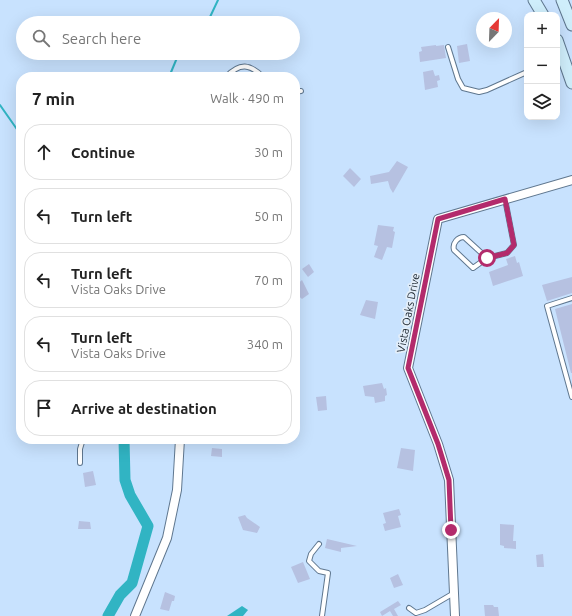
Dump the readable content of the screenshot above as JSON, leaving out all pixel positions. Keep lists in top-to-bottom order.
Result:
{
  "streets": {
    "street": ["Vista Oaks Drive"]
  },
  "north": "top right",
  "page": {
    "map_buttons": ["+", "−"],
    "search": "Search here",
    "heading": ["7 min", "Walk · 490 m"],
    "list": [
      ["Continue", "30 m"],
      ["Turn left", "50 m"],
      ["Turn left", "Vista Oaks Drive", "70 m"],
      ["Turn left", "Vista Oaks Drive", "340 m"],
      "Arrive at destination"
    ]
  }
}
